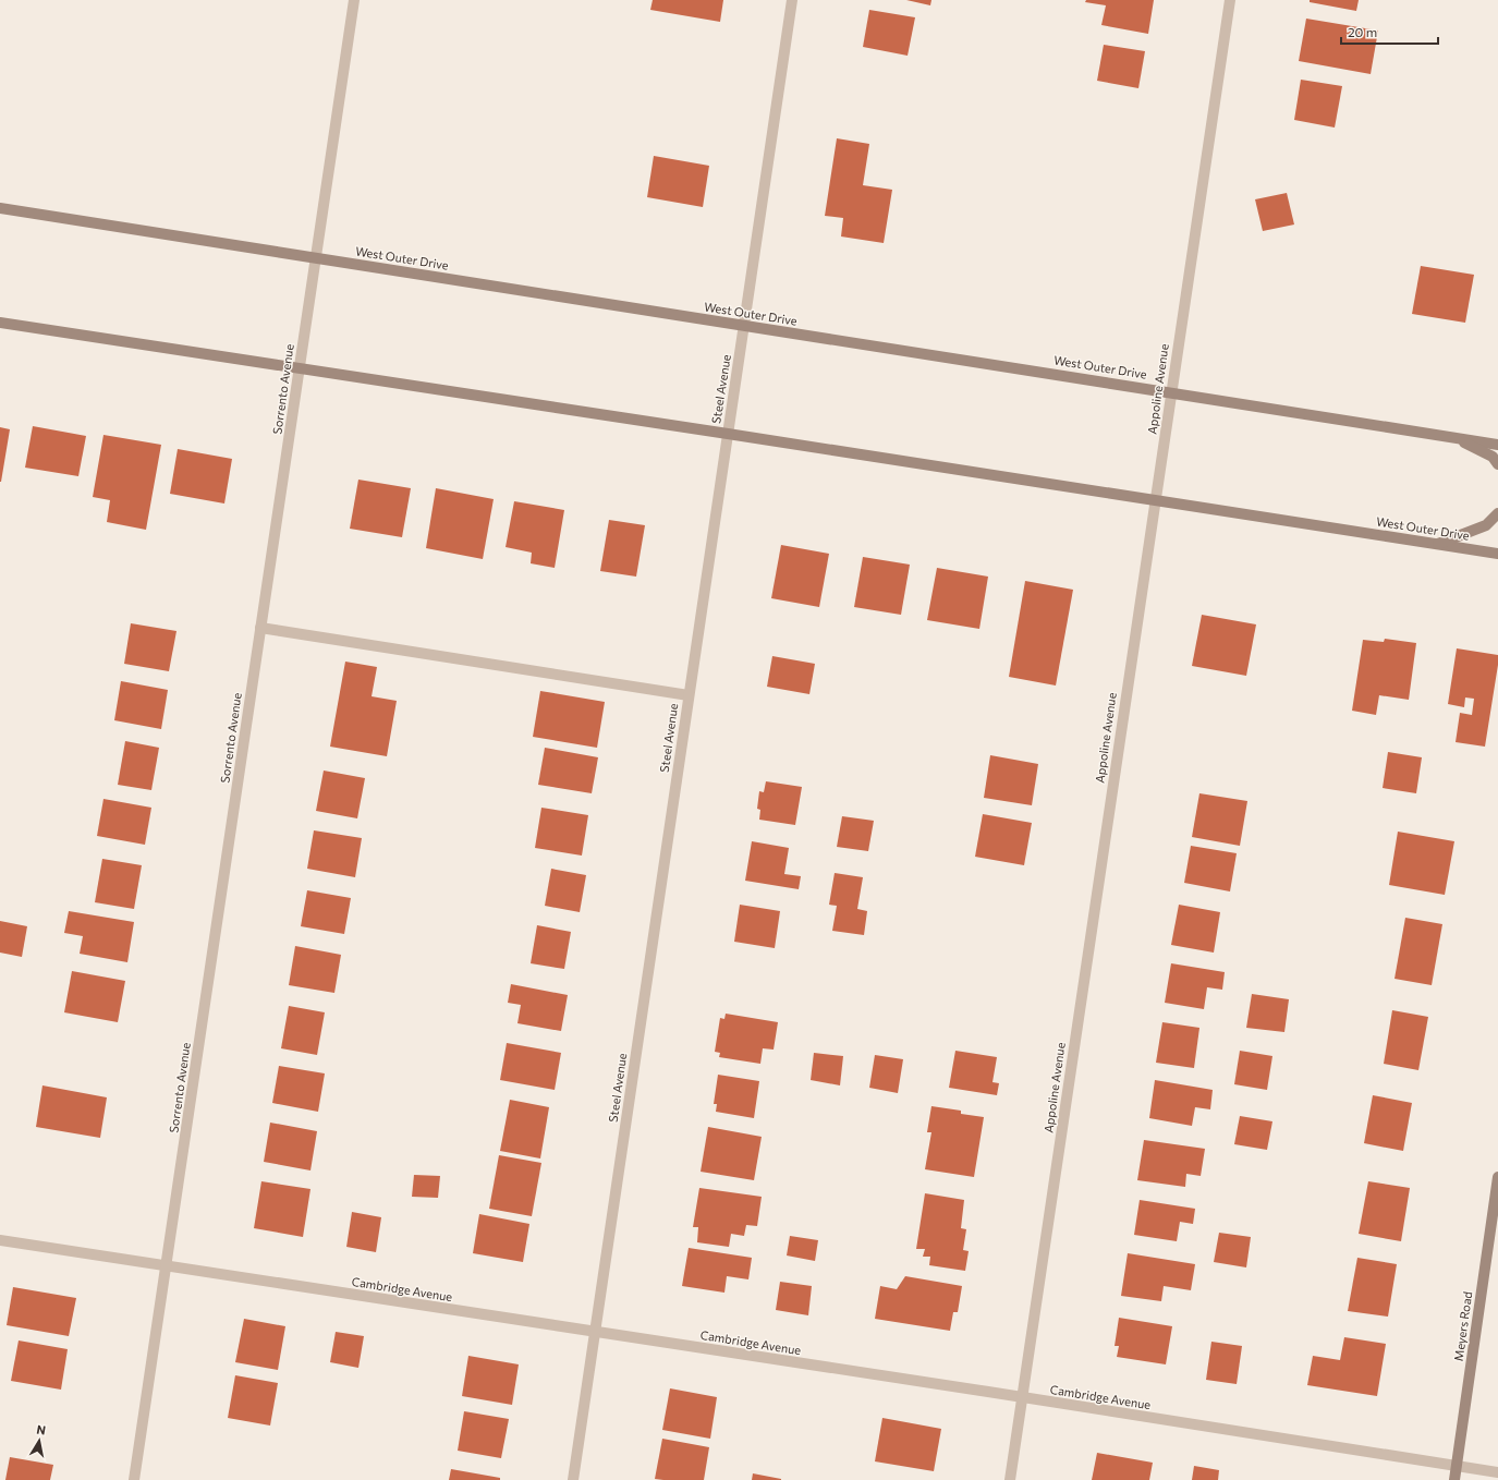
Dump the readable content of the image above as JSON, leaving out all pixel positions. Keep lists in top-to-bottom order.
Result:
{
  "streets": {
    "main road": ["West Outer Drive", "Meyers Road"],
    "street": [
      "Sorrento Avenue",
      "Steel Avenue",
      "Appoline Avenue",
      "Cambridge Avenue"
    ]
  },
  "crossings": [
    ["West Outer Drive", "Sorrento Avenue"],
    ["West Outer Drive", "Steel Avenue"],
    ["West Outer Drive", "Appoline Avenue"],
    ["Sorrento Avenue", "Cambridge Avenue"],
    ["Steel Avenue", "Cambridge Avenue"],
    ["Appoline Avenue", "Cambridge Avenue"],
    ["Cambridge Avenue", "Meyers Road"]
  ],
  "scale_bar": "20 m",
  "north": "top"
}
